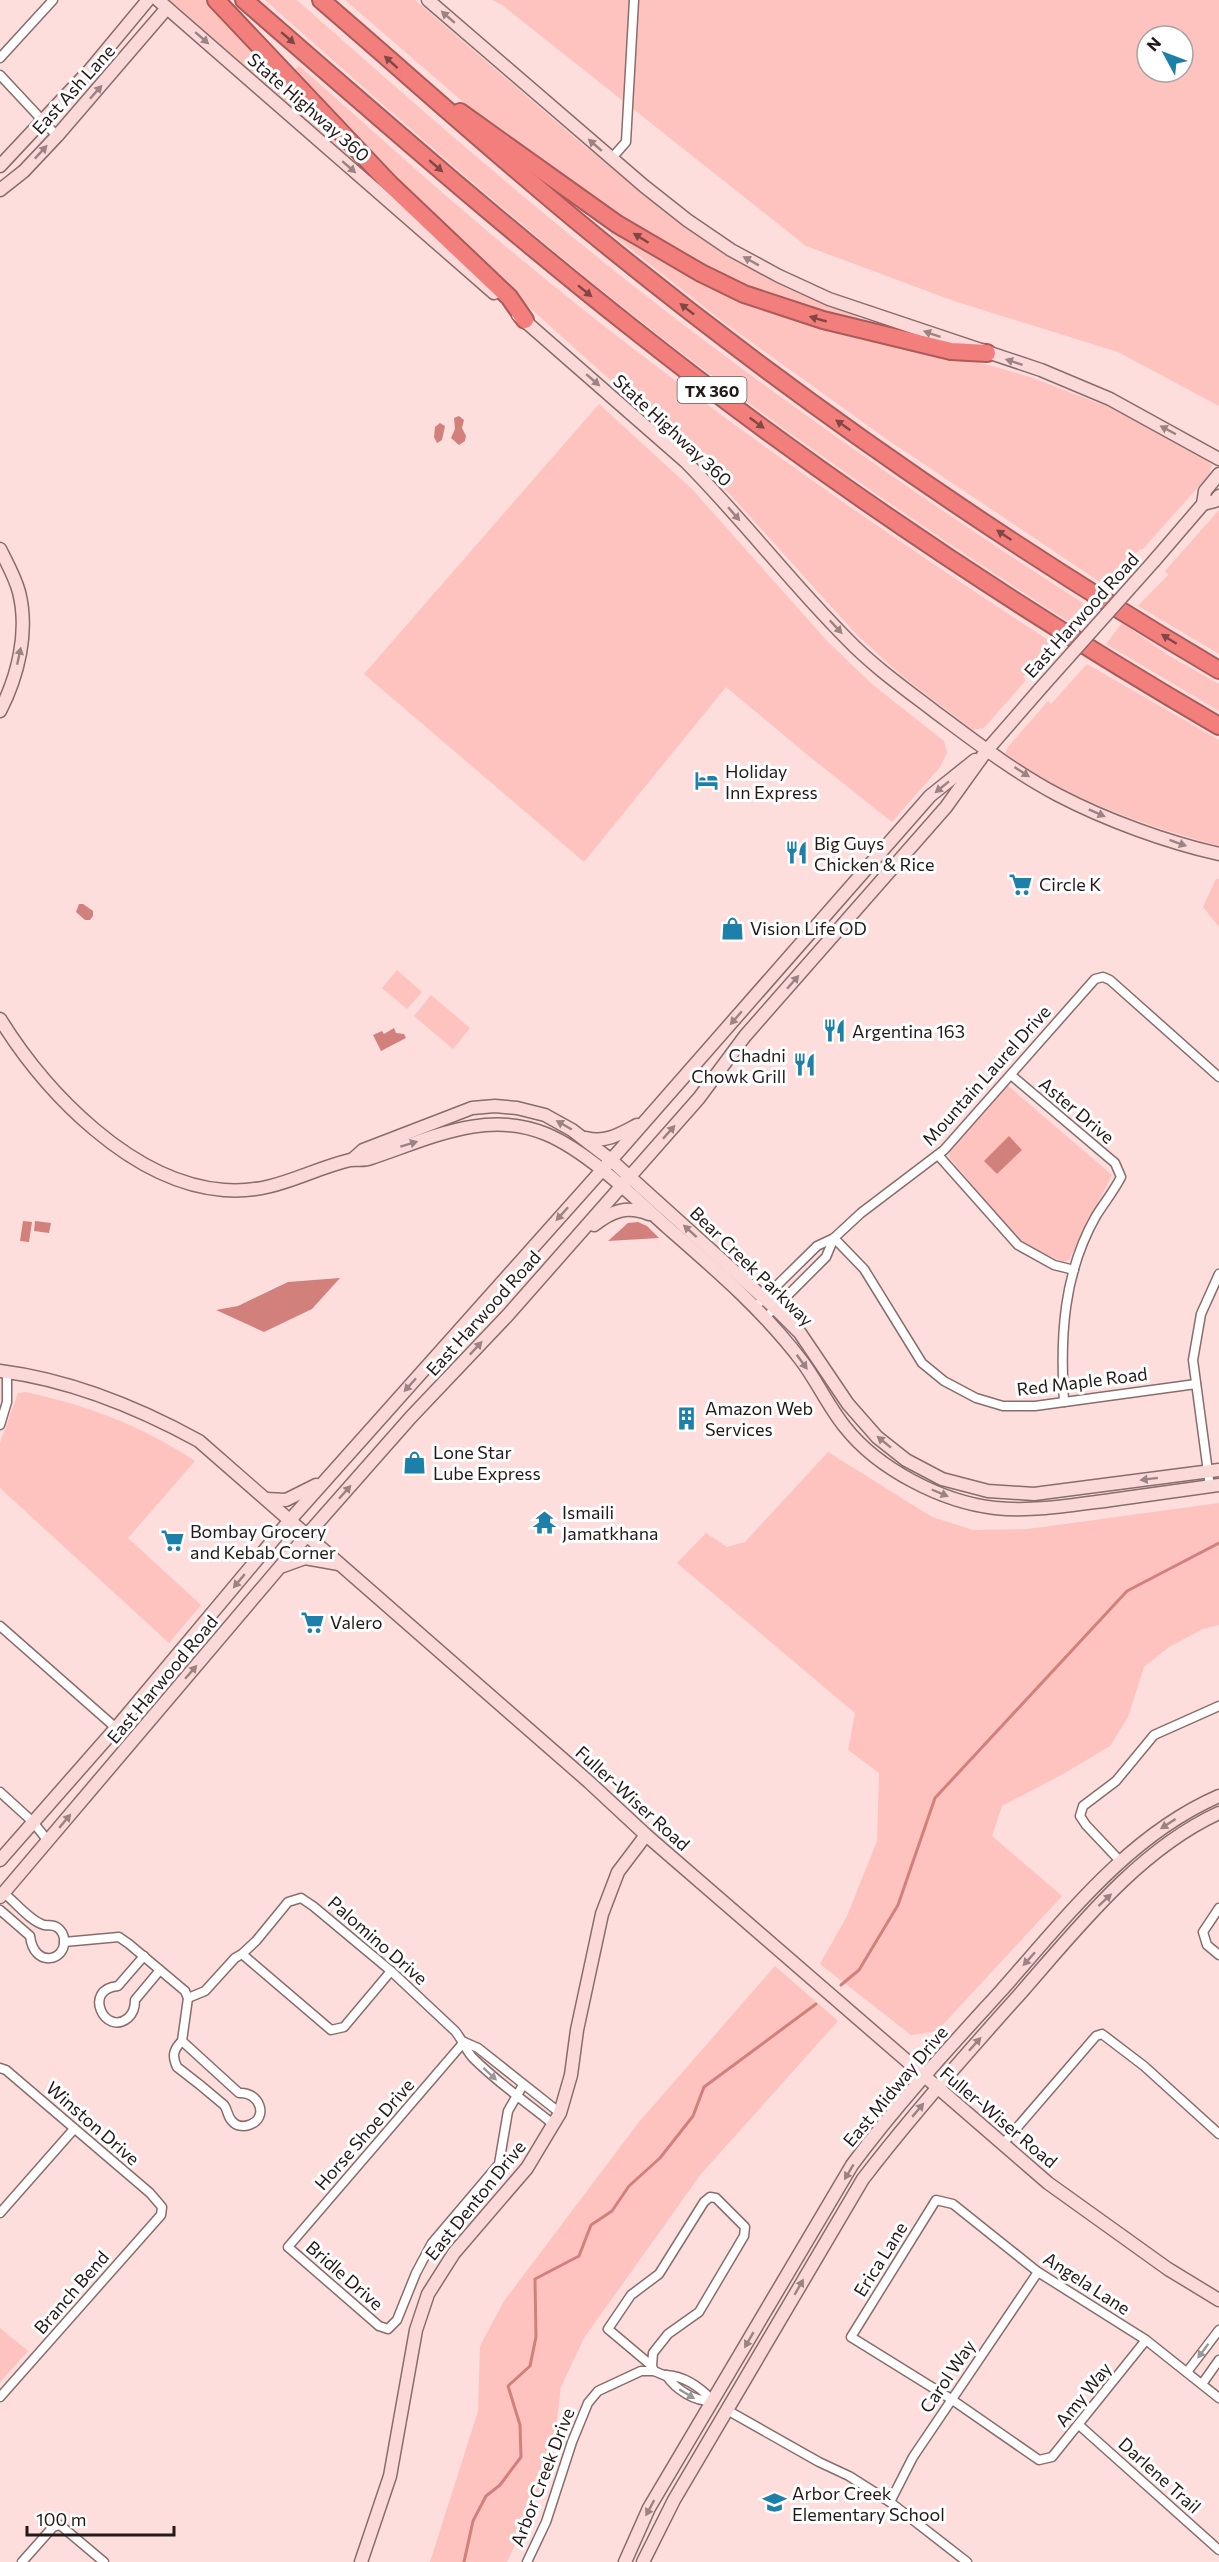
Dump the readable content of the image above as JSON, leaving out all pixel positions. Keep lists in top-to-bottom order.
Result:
{
  "streets": {
    "highway": ["TX 360"],
    "main road": [
      "East Ash Lane",
      "State Highway 360",
      "East Harwood Road",
      "Bear Creek Parkway",
      "Fuller-Wiser Road",
      "East Midway Drive",
      "East Denton Drive"
    ],
    "street": [
      "Mountain Laurel Drive",
      "Aster Drive",
      "Red Maple Road",
      "Palomino Drive",
      "Winston Drive",
      "Horse Shoe Drive",
      "Erica Lane",
      "Bridle Drive",
      "Angela Lane",
      "Branch Bend",
      "Carol Way",
      "Amy Way",
      "Darlene Trail",
      "Arbor Creek Drive"
    ]
  },
  "crossings": [
    ["East Ash Lane", "State Highway 360"],
    ["State Highway 360", "East Harwood Road"],
    ["East Harwood Road", "Bear Creek Parkway"],
    ["East Harwood Road", "Fuller-Wiser Road"],
    ["Mountain Laurel Drive", "Aster Drive"],
    ["Mountain Laurel Drive", "Bear Creek Parkway"],
    ["Mountain Laurel Drive", "Red Maple Road"],
    ["Fuller-Wiser Road", "East Midway Drive"],
    ["Fuller-Wiser Road", "East Denton Drive"],
    ["Palomino Drive", "Horse Shoe Drive"],
    ["Palomino Drive", "East Denton Drive"],
    ["Palomino Drive", "Bridle Drive"],
    ["Winston Drive", "Branch Bend"],
    ["Horse Shoe Drive", "Bridle Drive"],
    ["Erica Lane", "Angela Lane"],
    ["Erica Lane", "Carol Way"],
    ["Erica Lane", "Amy Way"],
    ["Angela Lane", "Carol Way"],
    ["Angela Lane", "Amy Way"],
    ["Carol Way", "Amy Way"],
    ["Amy Way", "Darlene Trail"]
  ],
  "one_way": ["State Highway 360"],
  "places": {
    "hotel": ["Holiday Inn Express"],
    "restaurant": ["Big Guys Chicken & Rice", "Argentina 163", "Chadni Chowk Grill"],
    "supermarket": ["Circle K", "Bombay Grocery and Kebab Corner", "Valero"],
    "shop": ["Vision Life OD", "Lone Star Lube Express"],
    "building": ["Amazon Web Services"],
    "temple": ["Ismaili Jamatkhana"],
    "school or university": ["Arbor Creek Elementary School"]
  },
  "scale_bar": "100 m",
  "north": "top left"
}
